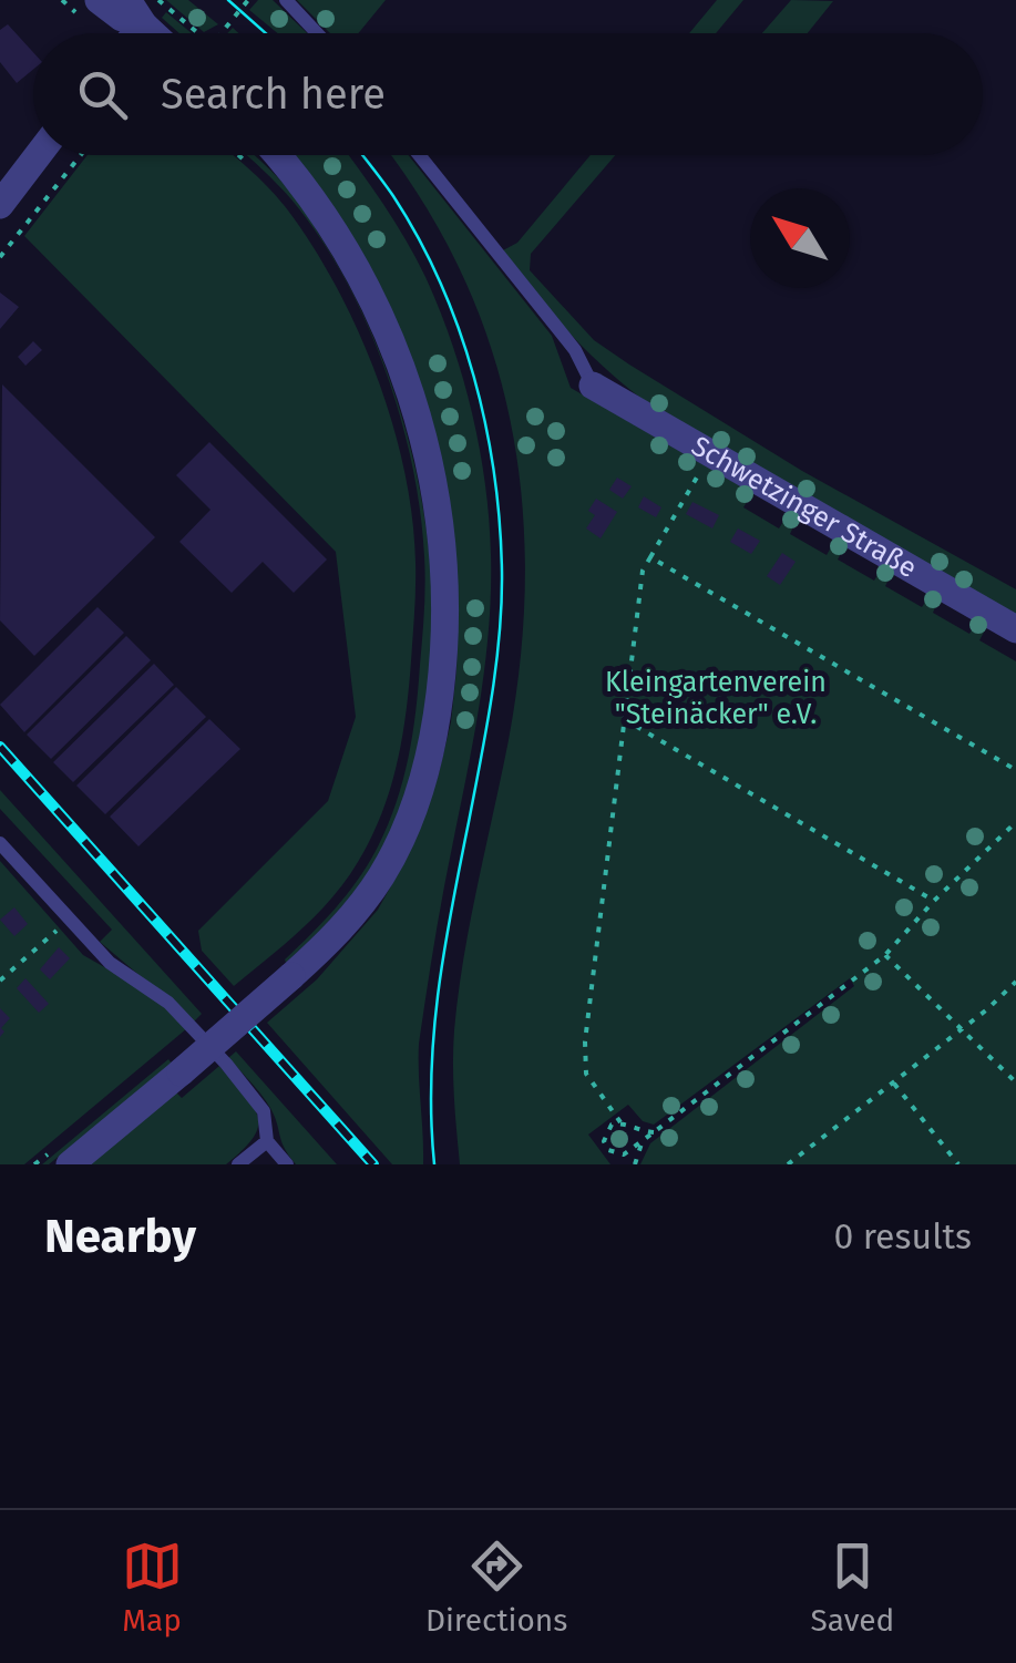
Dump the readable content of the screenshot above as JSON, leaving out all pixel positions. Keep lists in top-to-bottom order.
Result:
{
  "streets": {
    "street": ["Schwetzinger Straße"]
  },
  "parks": ["Kleingartenverein \"Steinäcker\" e.V."],
  "north": "top left",
  "page": {
    "search": "Search here",
    "heading": ["Nearby", "0 results"],
    "nav": ["Map", "Directions", "Saved"]
  }
}
